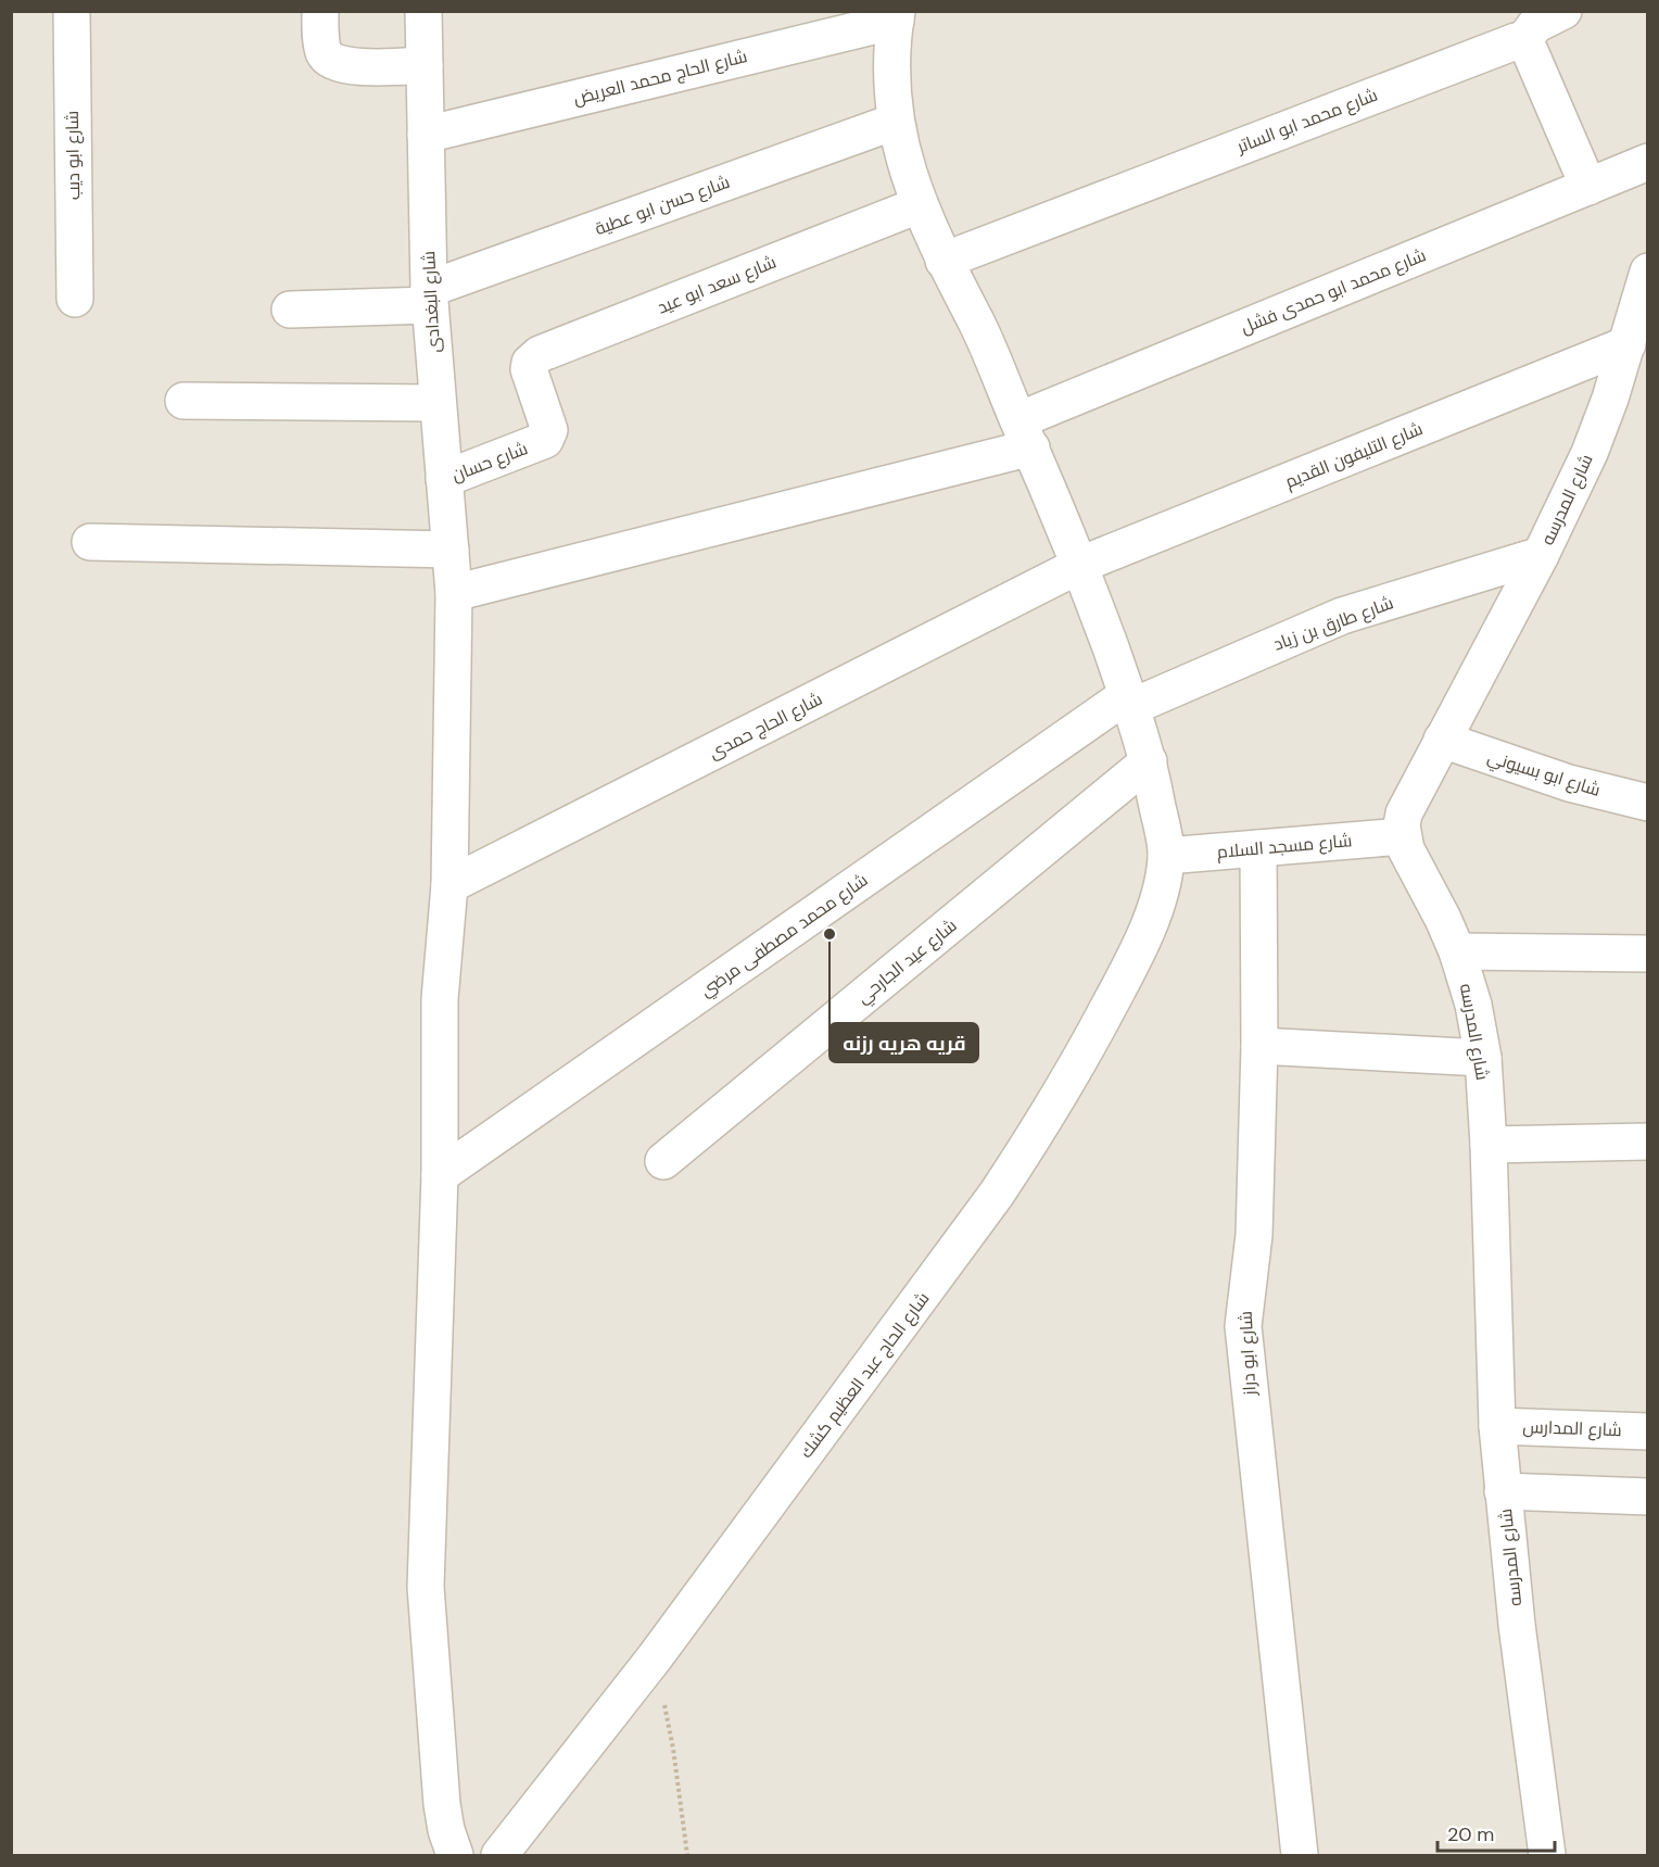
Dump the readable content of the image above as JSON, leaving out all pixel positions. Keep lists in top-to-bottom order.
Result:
{
  "streets": {
    "street": [
      "شارع الحاج محمد العريض",
      "شارع محمد ابو الساتر",
      "شارع ابو ديب",
      "شارع حسن ابو عطية",
      "شارع سعد ابو عيد",
      "شارع محمد ابو حمدى فشل",
      "شارع البغدادى",
      "شارع التليفون القديم",
      "شارع حسان",
      "شارع المدرسه",
      "شارع طارق بن زياد",
      "شارع الحاج حمدى",
      "شارع ابو بسيوني",
      "شارع مسجد السلام",
      "شارع محمد مصطفى مرضي",
      "شارع عيد الجارحي",
      "شارع ابو دراز",
      "شارع الحاج عبد العظيم كشك",
      "شارع المدارس"
    ]
  },
  "crossings": [
    ["شارع الحاج محمد العريض", "شارع البغدادى"],
    ["شارع حسن ابو عطية", "شارع البغدادى"],
    ["شارع سعد ابو عيد", "شارع حسان"],
    ["شارع محمد ابو حمدى فشل", "شارع البغدادى"],
    ["شارع البغدادى", "شارع حسان"],
    ["شارع البغدادى", "شارع الحاج حمدى"],
    ["شارع البغدادى", "شارع محمد مصطفى مرضي"],
    ["شارع التليفون القديم", "شارع المدرسه"],
    ["شارع التليفون القديم", "شارع الحاج حمدى"],
    ["شارع المدرسه", "شارع طارق بن زياد"],
    ["شارع المدرسه", "شارع ابو بسيوني"],
    ["شارع المدرسه", "شارع مسجد السلام"],
    ["شارع المدرسه", "شارع المدارس"],
    ["شارع طارق بن زياد", "شارع محمد مصطفى مرضي"],
    ["شارع مسجد السلام", "شارع ابو دراز"],
    ["شارع مسجد السلام", "شارع الحاج عبد العظيم كشك"]
  ],
  "places": ["قريه هريه رزنه"],
  "scale_bar": "20 m"
}
